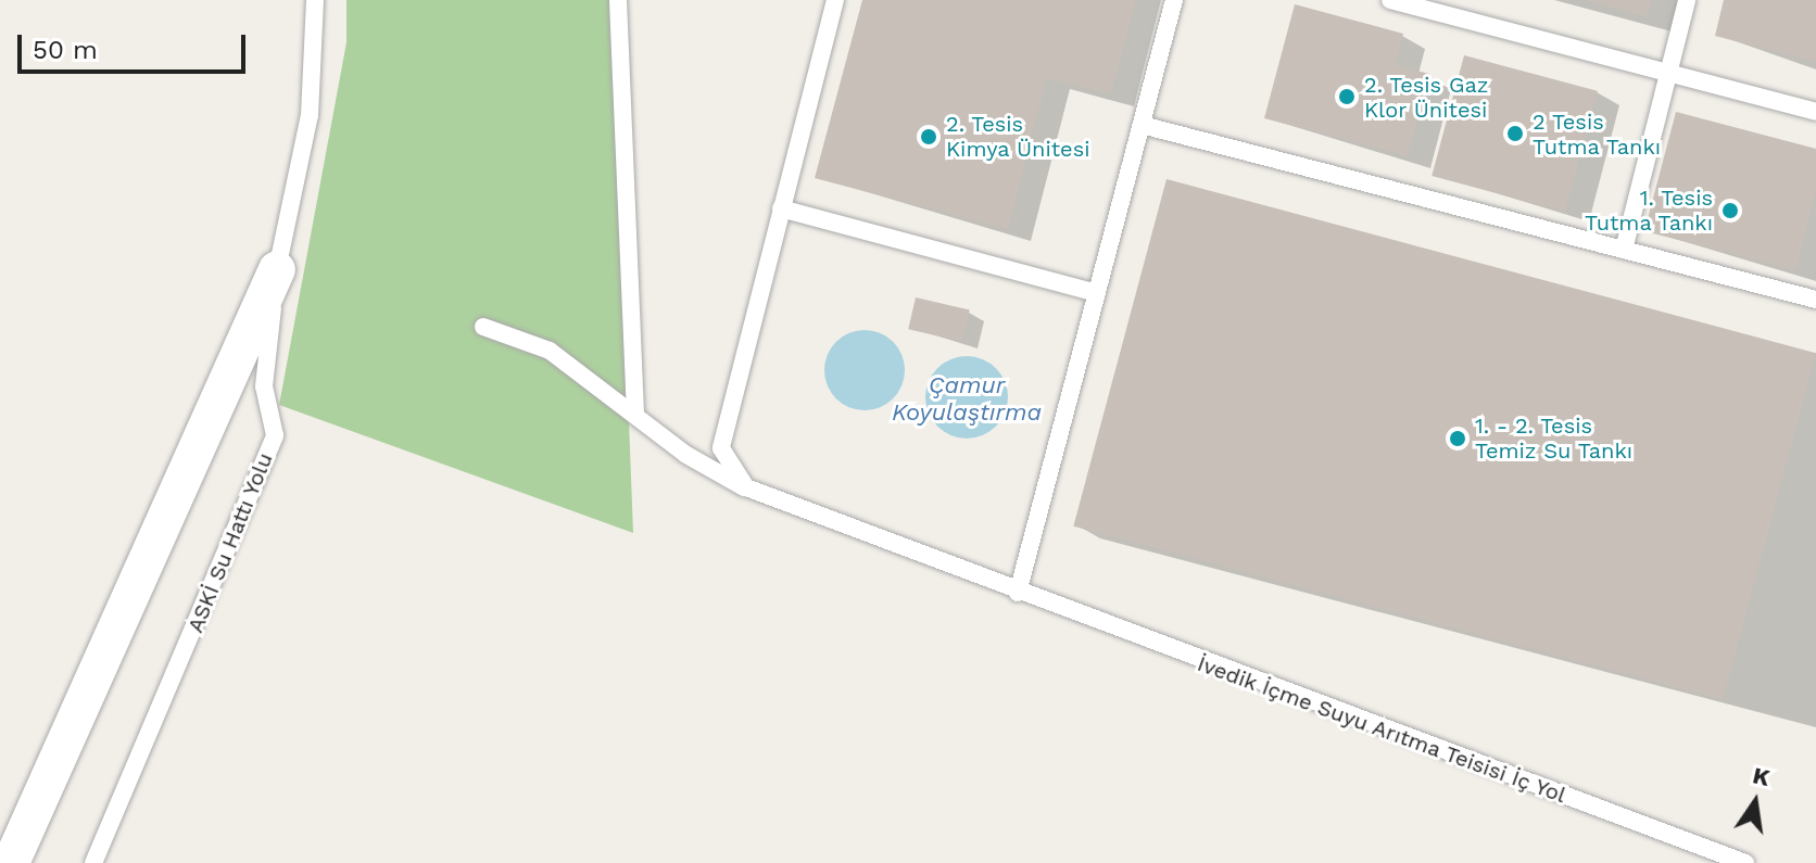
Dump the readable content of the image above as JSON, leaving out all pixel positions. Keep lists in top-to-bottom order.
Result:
{
  "streets": {
    "lane": ["ASKİ Su Hattı Yolu", "İvedik İçme Suyu Arıtma Teisisi İç Yol"]
  },
  "water": ["Çamur Koyulaştırma"],
  "places": [
    "2. Tesis Gaz Klor Ünitesi",
    "2 Tesis Tutma Tankı",
    "2. Tesis Kimya Ünitesi",
    "1. Tesis Tutma Tankı",
    "1. - 2. Tesis Temiz Su Tankı"
  ],
  "scale_bar": "50 m",
  "north": "top"
}
